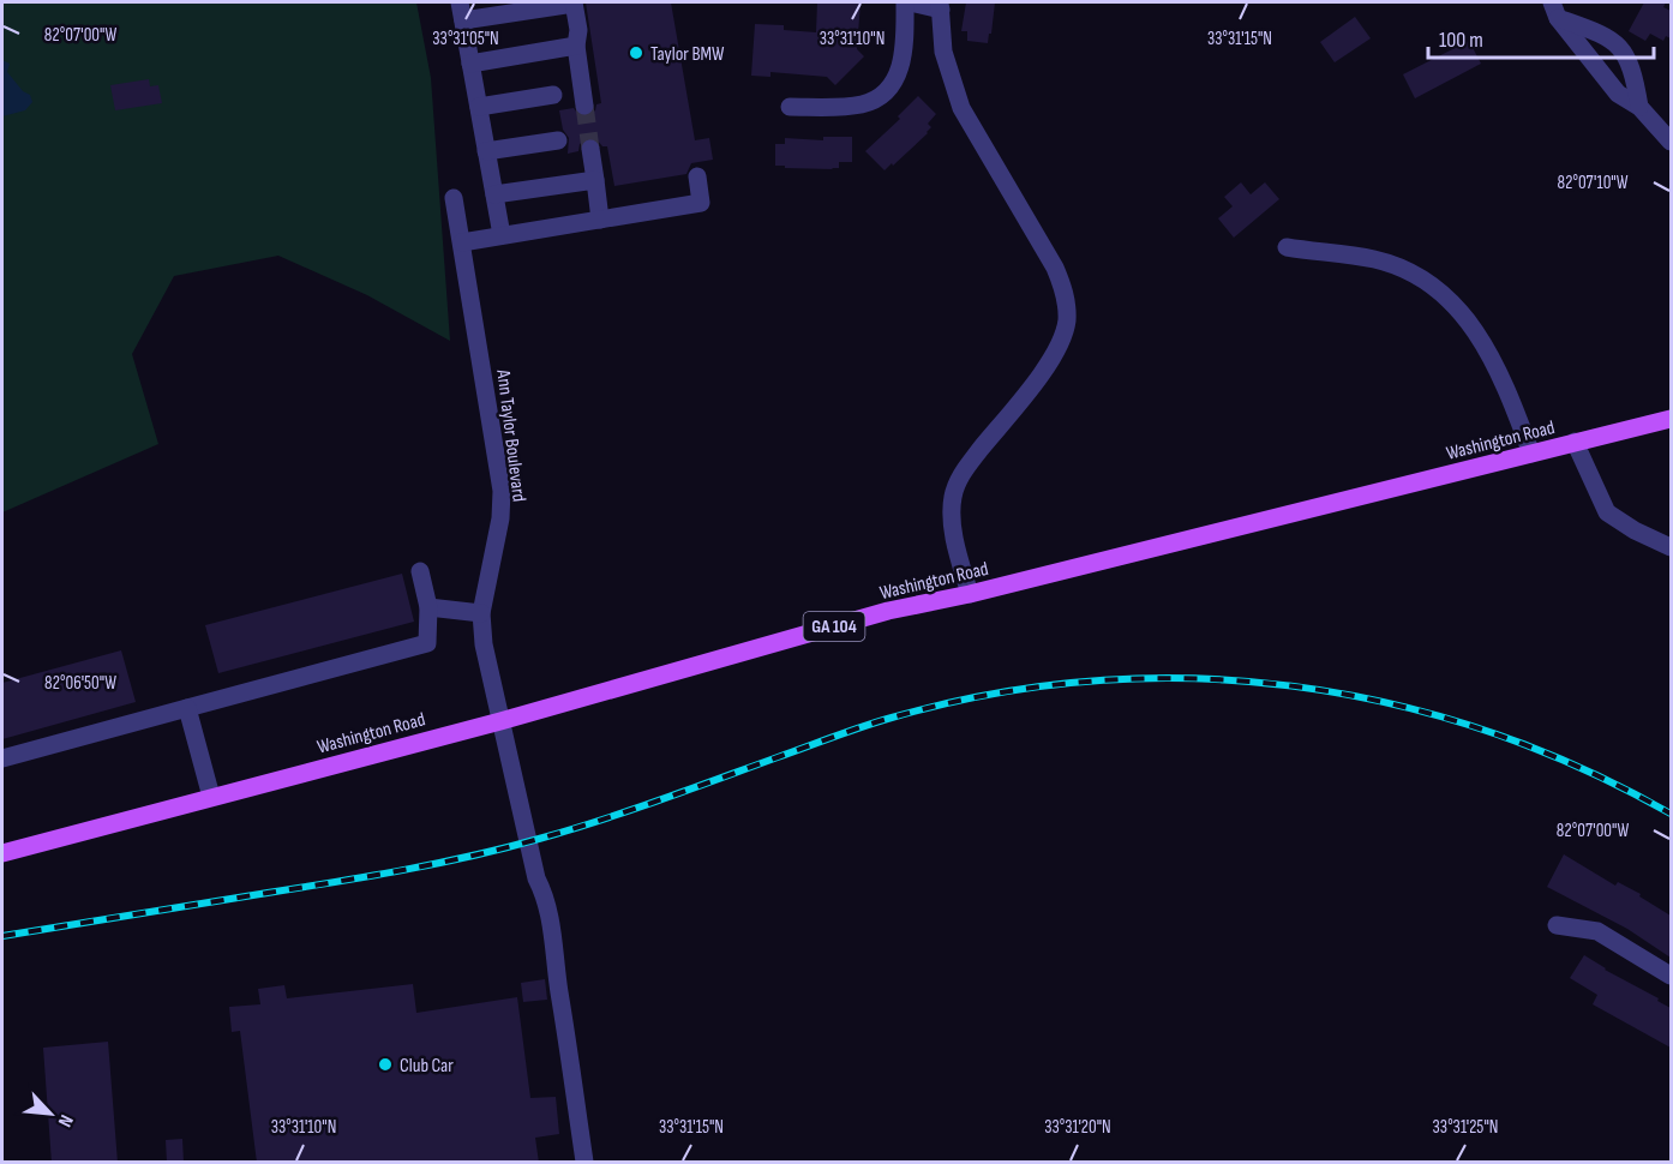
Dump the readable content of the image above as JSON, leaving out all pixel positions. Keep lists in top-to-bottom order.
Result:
{
  "streets": {
    "main road": ["Washington Road", "GA 104"],
    "street": ["Ann Taylor Boulevard"]
  },
  "crossings": [
    ["Ann Taylor Boulevard", "Washington Road"]
  ],
  "places": ["Taylor BMW", "Club Car"],
  "scale_bar": "100 m",
  "north": "bottom right",
  "coordinates": [
    "82°07'00\"W",
    "33°31'05\"N",
    "33°31'10\"N",
    "33°31'15\"N",
    "82°07'10\"W",
    "82°06'50\"W",
    "33°31'20\"N",
    "33°31'25\"N"
  ]
}
